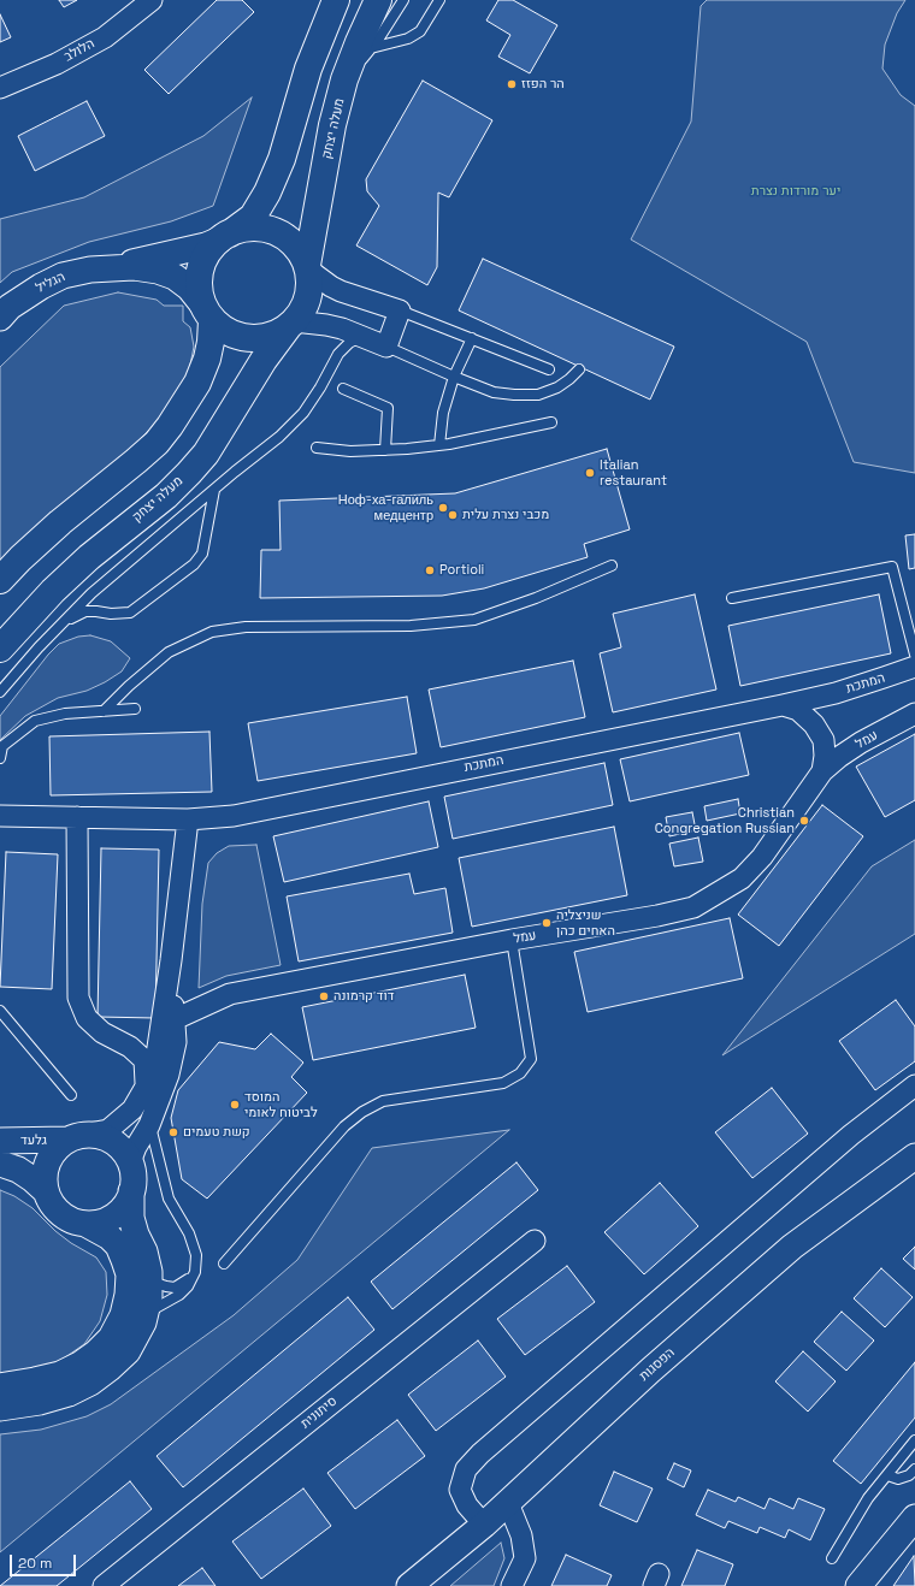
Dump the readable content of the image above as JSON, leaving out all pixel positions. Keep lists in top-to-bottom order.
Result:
{
  "streets": {
    "main road": ["מעלה יצחק"],
    "street": [
      "הלולב",
      "הגליל",
      "המתכת",
      "עמל",
      "גלעד",
      "הפסגות",
      "סיתונית"
    ]
  },
  "crossings": [
    ["מעלה יצחק", "הגליל"]
  ],
  "parks": ["יער מורדות נצרת"],
  "places": [
    "הר הפזז",
    "Italian restaurant",
    "Ноф-ха-галиль медцентр",
    "מכבי נצרת עלית",
    "Portioli",
    "Christian Congregation Russian",
    "שניצליה האחים כהן",
    "דוד קרמונה",
    "המוסד לביטוח לאומי",
    "קשת טעמים"
  ],
  "scale_bar": "20 m"
}
